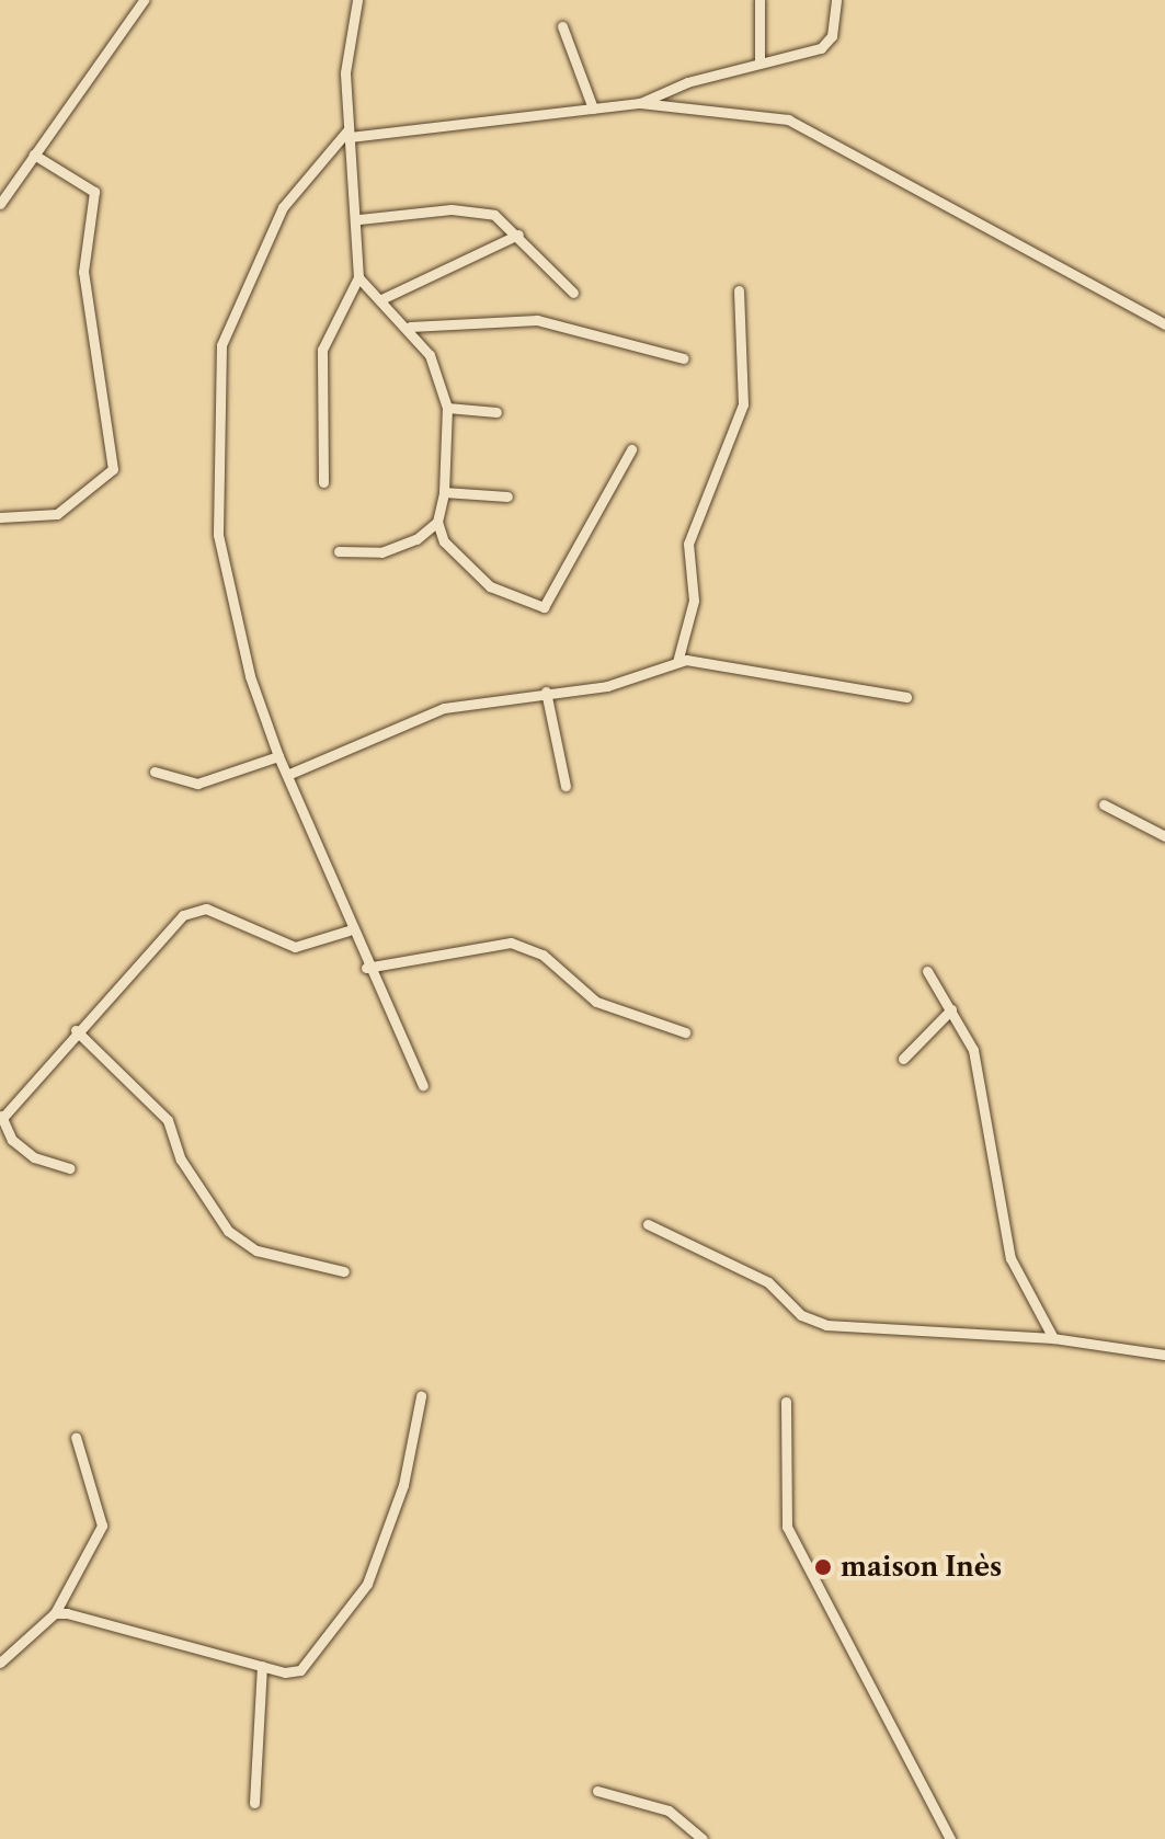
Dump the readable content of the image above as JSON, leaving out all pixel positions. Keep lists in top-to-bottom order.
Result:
{
  "places": ["maison Inès"]
}
